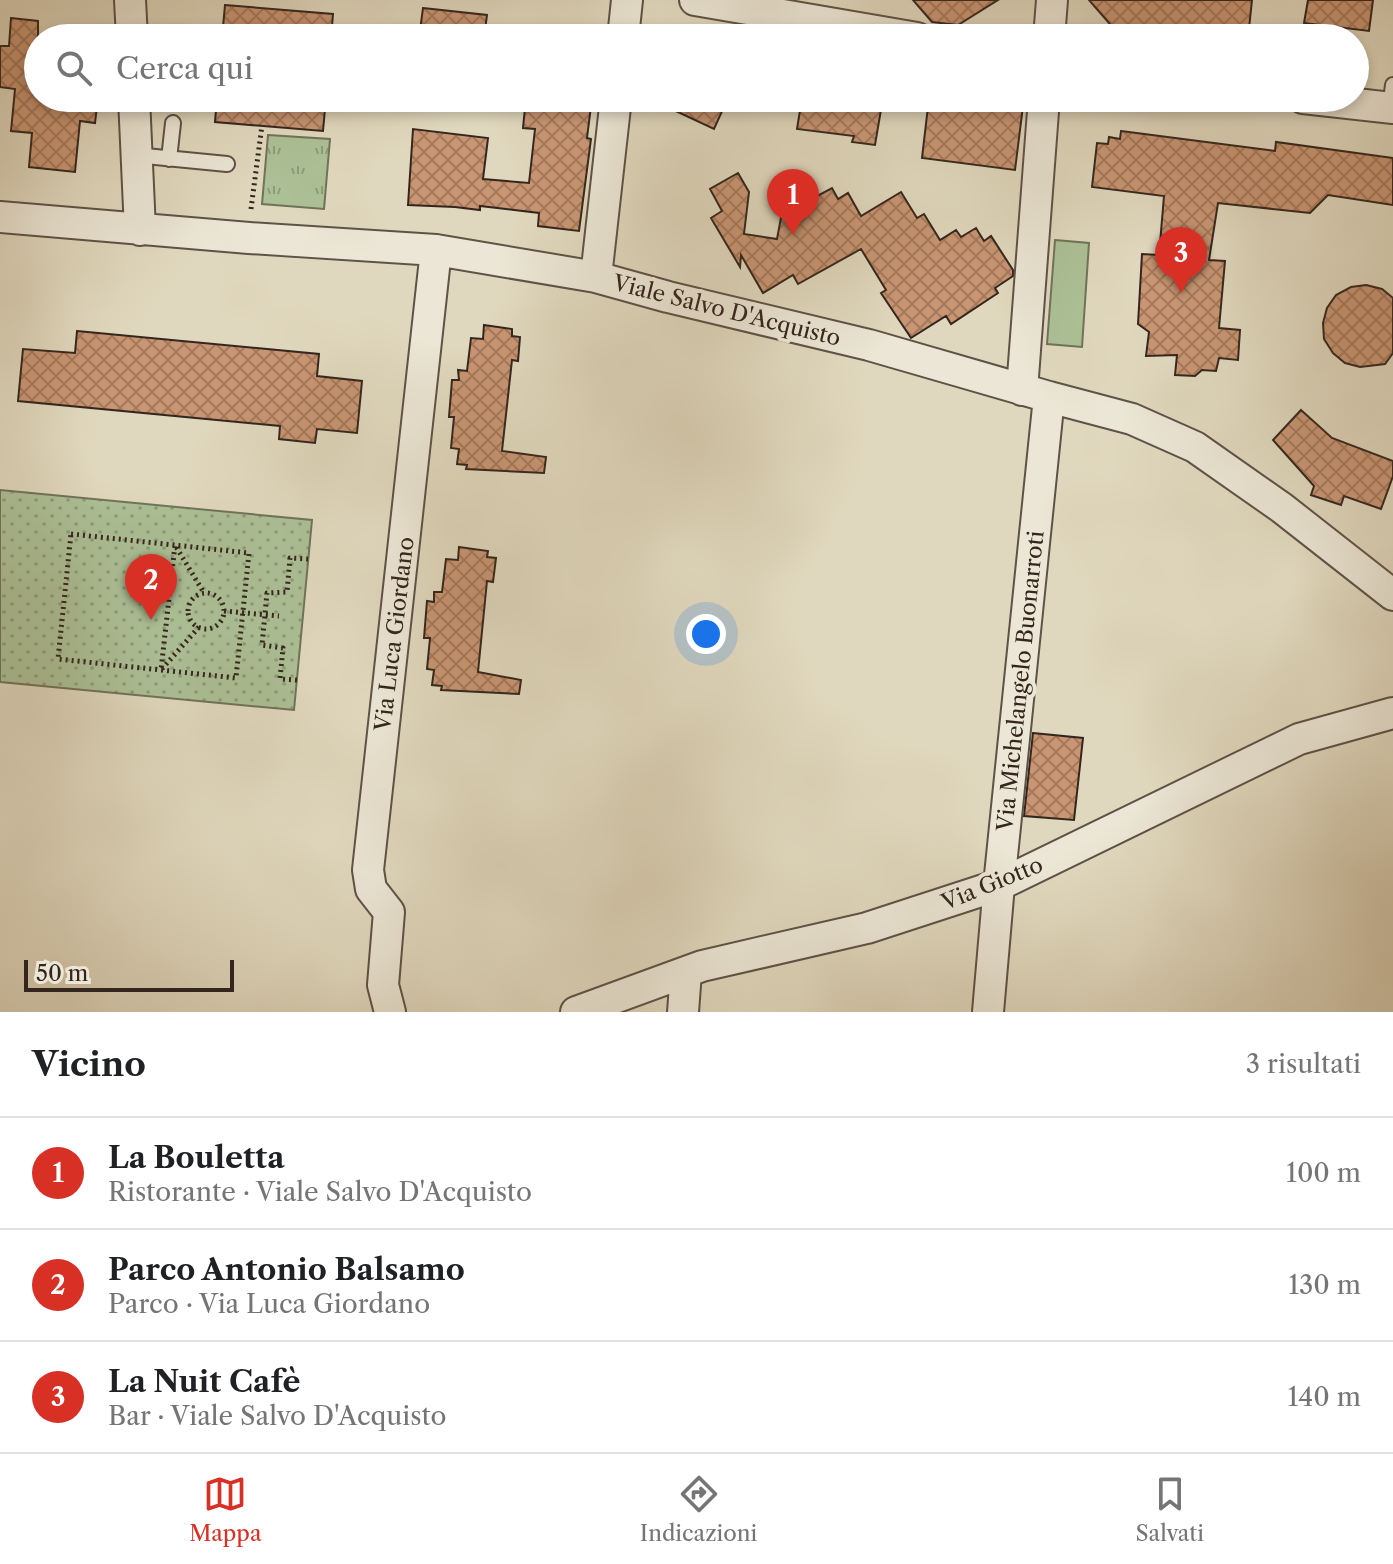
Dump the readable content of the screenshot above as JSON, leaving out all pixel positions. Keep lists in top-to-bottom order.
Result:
{
  "streets": {
    "street": [
      "Viale Salvo D'Acquisto",
      "Via Luca Giordano",
      "Via Michelangelo Buonarroti",
      "Via Giotto"
    ]
  },
  "crossings": [
    ["Viale Salvo D'Acquisto", "Via Luca Giordano"],
    ["Viale Salvo D'Acquisto", "Via Michelangelo Buonarroti"],
    ["Via Michelangelo Buonarroti", "Via Giotto"]
  ],
  "scale_bar": "50 m",
  "page": {
    "search": "Cerca qui",
    "pins": ["1", "3", "2"],
    "scale": "50 m",
    "heading": ["Vicino", "3 risultati"],
    "list": [
      {
        "mark": "1",
        "name": "La Bouletta",
        "note": "Ristorante · Viale Salvo D'Acquisto",
        "value": "100 m"
      },
      {
        "mark": "2",
        "name": "Parco Antonio Balsamo",
        "note": "Parco · Via Luca Giordano",
        "value": "130 m"
      },
      {
        "mark": "3",
        "name": "La Nuit Cafè",
        "note": "Bar · Viale Salvo D'Acquisto",
        "value": "140 m"
      }
    ],
    "nav": ["Mappa", "Indicazioni", "Salvati"]
  }
}
